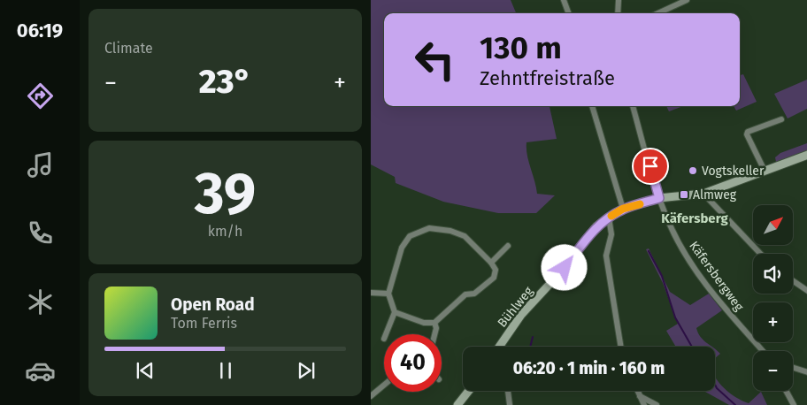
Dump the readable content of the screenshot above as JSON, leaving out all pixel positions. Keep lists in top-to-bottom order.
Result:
{
  "streets": {
    "street": ["Käfersbergweg", "Bühlweg"]
  },
  "crossings": [
    ["Käfersbergweg", "Bühlweg"]
  ],
  "districts": ["Käfersberg"],
  "places": {
    "other": ["Vogtskeller"],
    "transit": ["Almweg"]
  },
  "north": "top right",
  "page": {
    "tabs": "06:19",
    "tile": [
      "Climate",
      ["39", "km/h"]
    ],
    "turn": ["130 m", "Zehntfreistraße"],
    "heat": ["−", "23°", "+"],
    "map_buttons": ["+", "−"],
    "song": ["Open Road", "Tom Ferris"],
    "limit": "40",
    "trip": "06:20 · 1 min · 160 m"
  }
}
